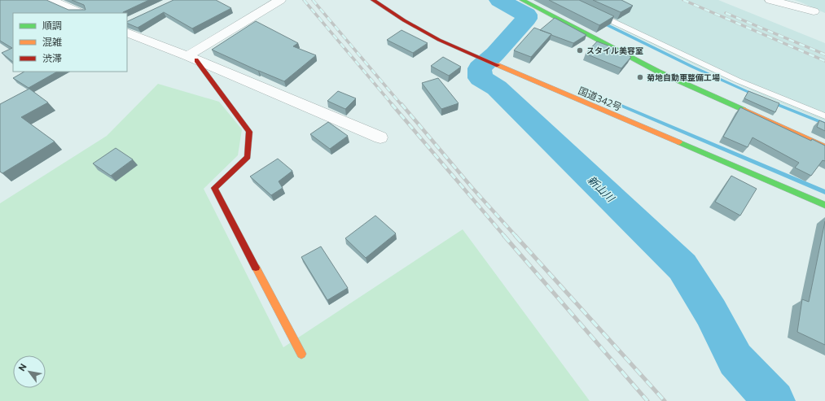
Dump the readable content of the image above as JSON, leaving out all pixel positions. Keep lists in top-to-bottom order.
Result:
{
  "streets": {
    "main road": ["国道342号"]
  },
  "water": ["新山川"],
  "places": ["スタイル美容室", "菊地自動車整備工場"],
  "legend": ["順調", "混雑", "渋滞"],
  "north": "top left"
}
